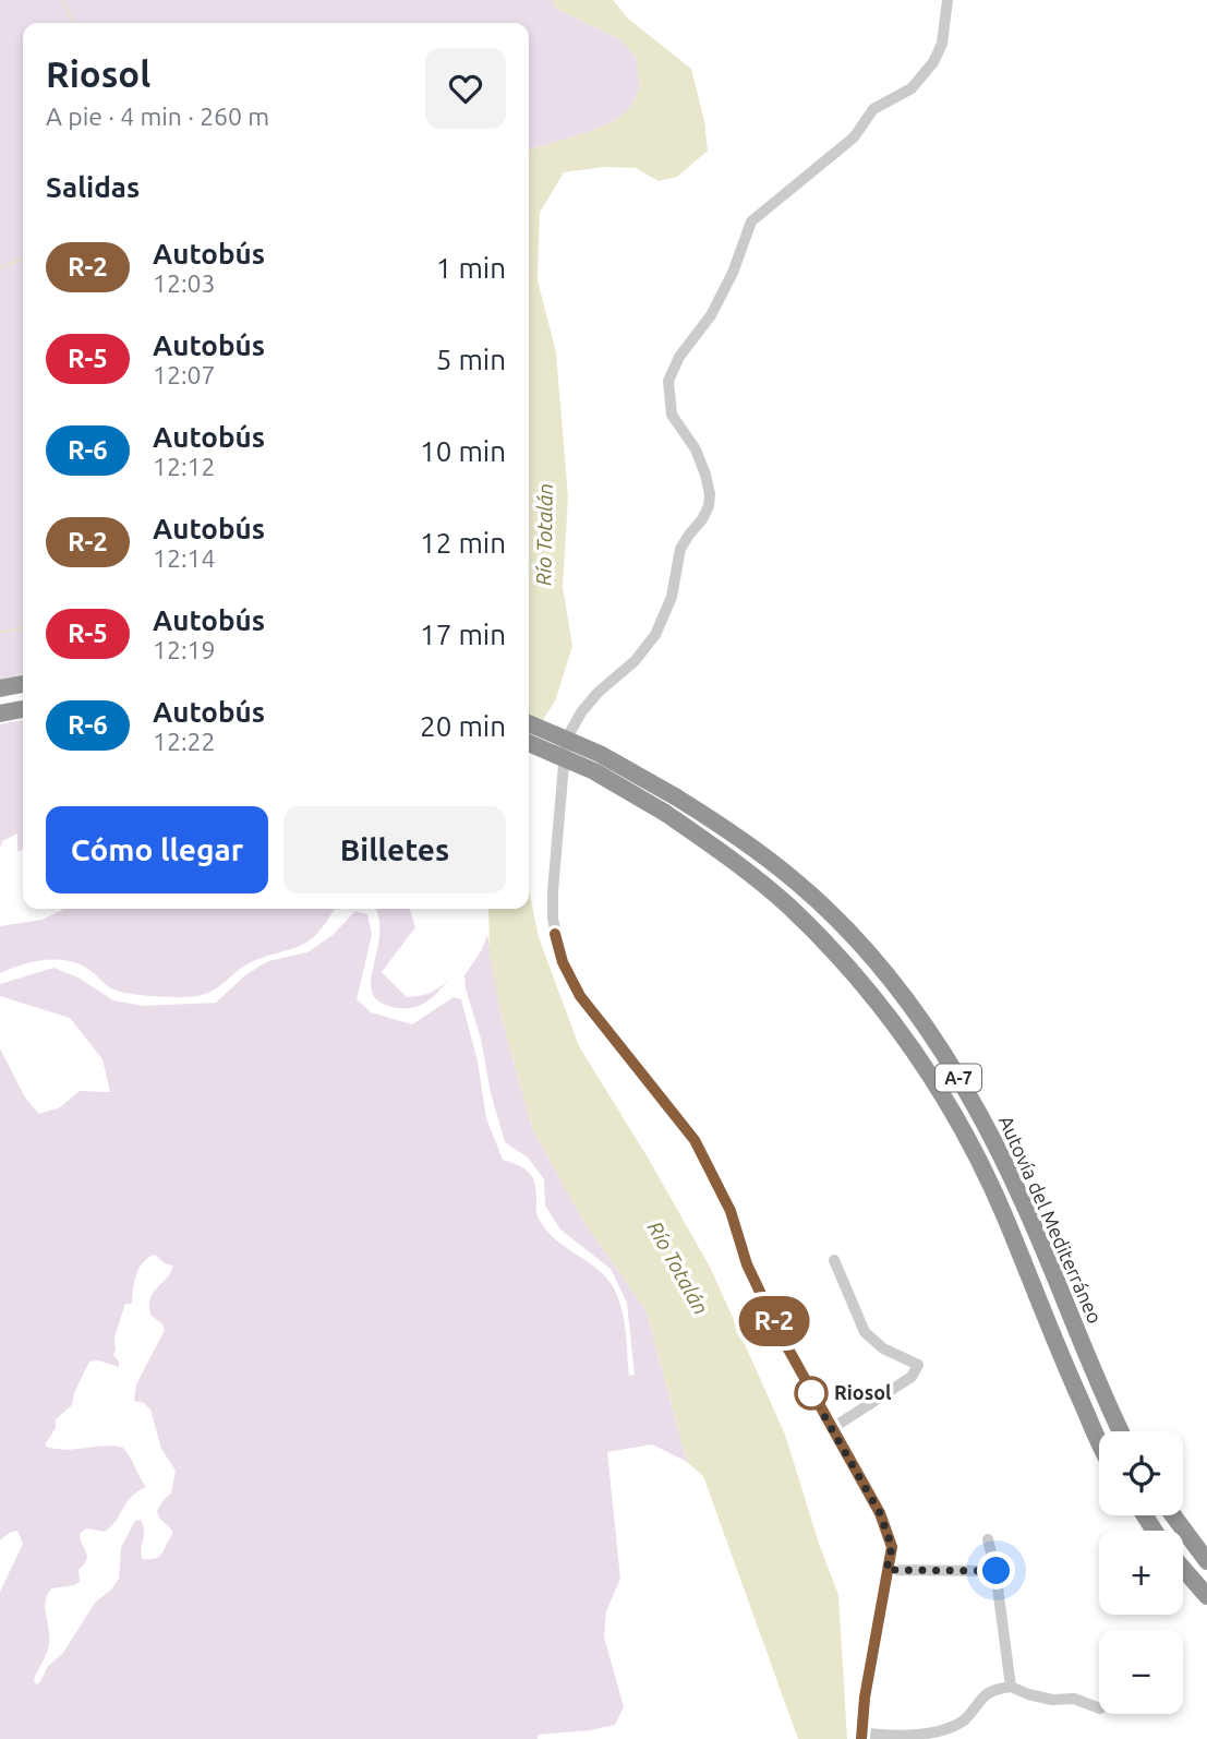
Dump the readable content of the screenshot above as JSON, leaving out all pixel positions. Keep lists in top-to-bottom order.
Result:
{
  "streets": {
    "highway": ["A-7", "Autovía del Mediterráneo"]
  },
  "water": ["Río Totalán"],
  "places": ["Riosol"],
  "lines": ["bus line R-2"],
  "page": {
    "on_map": "R-2",
    "heading": [
      ["Riosol", "A pie · 4 min · 260 m"],
      "Salidas"
    ],
    "list": [
      {
        "mark": "R-2",
        "name": "Autobús",
        "note": "12:03",
        "value": "1 min"
      },
      {
        "mark": "R-5",
        "name": "Autobús",
        "note": "12:07",
        "value": "5 min"
      },
      {
        "mark": "R-6",
        "name": "Autobús",
        "note": "12:12",
        "value": "10 min"
      },
      {
        "mark": "R-2",
        "name": "Autobús",
        "note": "12:14",
        "value": "12 min"
      },
      {
        "mark": "R-5",
        "name": "Autobús",
        "note": "12:19",
        "value": "17 min"
      },
      {
        "mark": "R-6",
        "name": "Autobús",
        "note": "12:22",
        "value": "20 min"
      }
    ],
    "buttons": ["Cómo llegar", "Billetes"],
    "map_buttons": ["+", "−"]
  }
}
